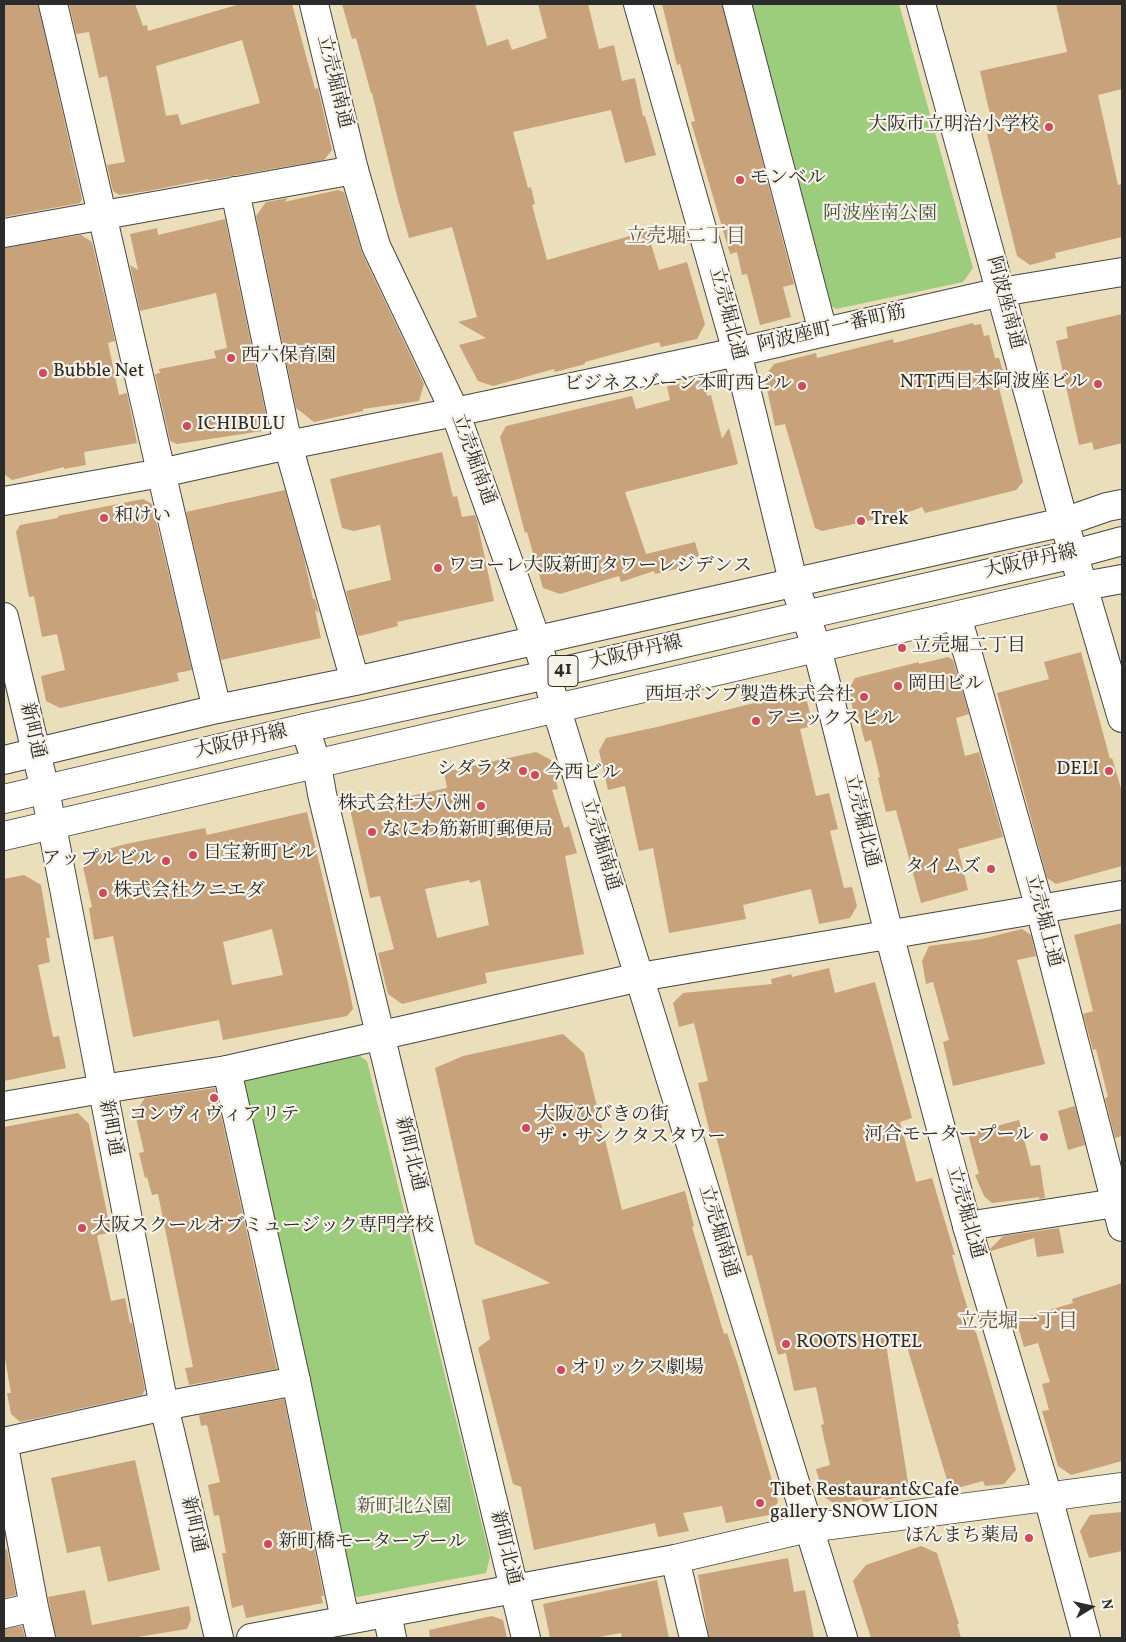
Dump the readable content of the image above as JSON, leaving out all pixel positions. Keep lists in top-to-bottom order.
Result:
{
  "streets": {
    "street": [
      "立売堀南通",
      "阿波座南通",
      "立売堀北通",
      "阿波座町一番町筋",
      "大阪伊丹線",
      "41",
      "新町通",
      "立売堀上通",
      "新町北通"
    ]
  },
  "crossings": [
    ["立売堀南通", "阿波座町一番町筋"],
    ["立売堀南通", "大阪伊丹線"],
    ["阿波座南通", "阿波座町一番町筋"],
    ["阿波座南通", "大阪伊丹線"],
    ["立売堀北通", "阿波座町一番町筋"],
    ["立売堀北通", "大阪伊丹線"],
    ["大阪伊丹線", "新町通"],
    ["大阪伊丹線", "新町北通"]
  ],
  "districts": ["立売堀二丁目", "立売堀一丁目"],
  "parks": ["阿波座南公園", "新町北公園"],
  "places": [
    "大阪市立明治小学校",
    "モンベル",
    "西六保育園",
    "Bubble Net",
    "NTT西日本阿波座ビル",
    "ビジネスゾーン本町西ビル",
    "ICHIBULU",
    "和けい",
    "Trek",
    "ワコーレ大阪新町タワーレジデンス",
    "立売堀二丁目",
    "岡田ビル",
    "西垣ポンプ製造株式会社",
    "アニックスビル",
    "シダラタ",
    "DELI",
    "今西ビル",
    "株式会社大八洲",
    "なにわ筋新町郵便局",
    "日宝新町ビル",
    "アップルビル",
    "タイムズ",
    "株式会社クニエダ",
    "コンヴィヴィアリテ",
    "大阪ひびきの街 ザ・サンクタスタワー",
    "河合モータープール",
    "大阪スクールオブミュージック専門学校",
    "ROOTS HOTEL",
    "オリックス劇場",
    "Tibet Restaurant&Cafe gallery SNOW LION",
    "ほんまち薬局",
    "新町橋モータープール"
  ],
  "north": "right"
}
